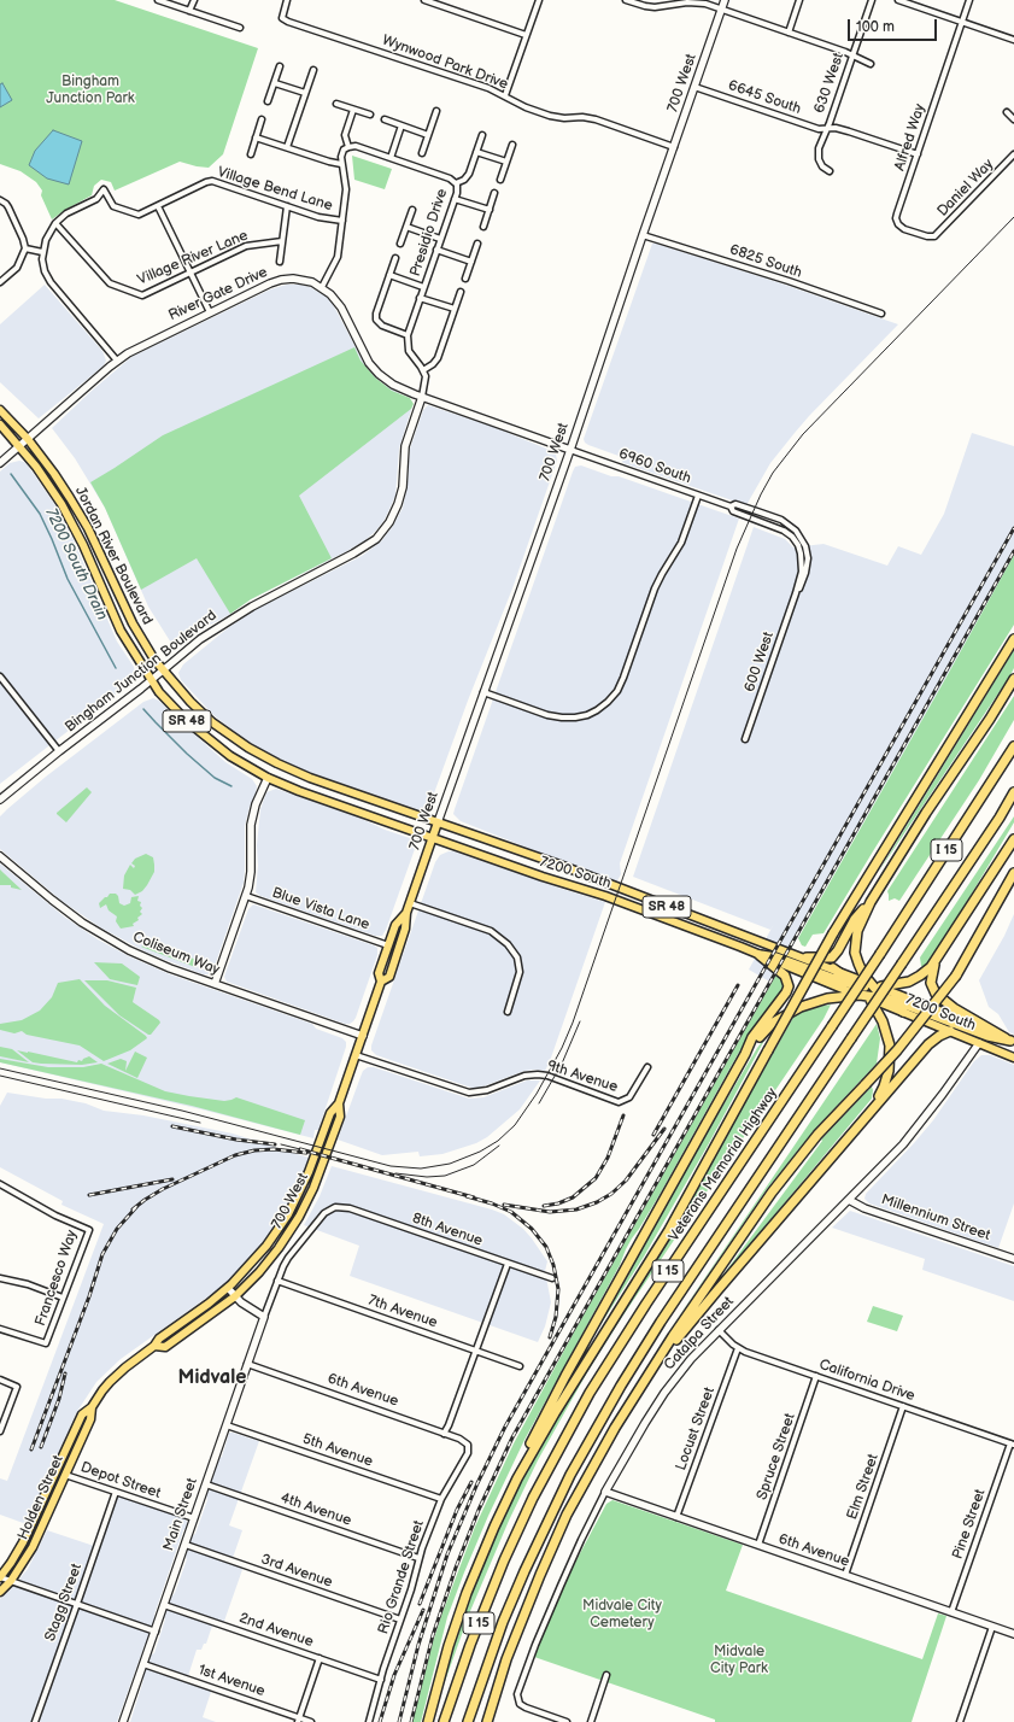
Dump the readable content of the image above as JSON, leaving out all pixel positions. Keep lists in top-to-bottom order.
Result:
{
  "streets": {
    "highway": ["I 15", "Veterans Memorial Highway"],
    "main road": [
      "700 West",
      "Jordan River Boulevard",
      "SR 48",
      "7200 South",
      "Holden Street"
    ],
    "street": [
      "Wynwood Park Drive",
      "630 West",
      "6645 South",
      "Alfred Way",
      "Daniel Way",
      "Village Bend Lane",
      "Presidio Drive",
      "Village River Lane",
      "6825 South",
      "River Gate Drive",
      "6960 South",
      "600 West",
      "Bingham Junction Boulevard",
      "Blue Vista Lane",
      "Coliseum Way",
      "9th Avenue",
      "Millennium Street",
      "8th Avenue",
      "Francesco Way",
      "7th Avenue",
      "Catalpa Street",
      "California Drive",
      "6th Avenue",
      "Locust Street",
      "5th Avenue",
      "Spruce Street",
      "Depot Street",
      "Elm Street",
      "4th Avenue",
      "Main Street",
      "Pine Street",
      "3rd Avenue",
      "Rio Grande Street",
      "Stagg Street",
      "2nd Avenue",
      "1st Avenue"
    ]
  },
  "crossings": [
    ["Wynwood Park Drive", "700 West"],
    ["700 West", "6645 South"],
    ["700 West", "6825 South"],
    ["700 West", "River Gate Drive"],
    ["700 West", "6960 South"],
    ["700 West", "7200 South"],
    ["700 West", "Blue Vista Lane"],
    ["700 West", "Coliseum Way"],
    ["700 West", "9th Avenue"],
    ["700 West", "Holden Street"],
    ["630 West", "6645 South"],
    ["6645 South", "Alfred Way"],
    ["Alfred Way", "Daniel Way"],
    ["Village Bend Lane", "Village River Lane"],
    ["River Gate Drive", "6960 South"],
    ["River Gate Drive", "Jordan River Boulevard"],
    ["River Gate Drive", "Bingham Junction Boulevard"],
    ["6960 South", "600 West"],
    ["Jordan River Boulevard", "Bingham Junction Boulevard"],
    ["Jordan River Boulevard", "7200 South"],
    ["Bingham Junction Boulevard", "7200 South"],
    ["7200 South", "Catalpa Street"],
    ["Millennium Street", "Catalpa Street"],
    ["8th Avenue", "Main Street"],
    ["7th Avenue", "Main Street"],
    ["Catalpa Street", "California Drive"],
    ["Catalpa Street", "6th Avenue"],
    ["California Drive", "Locust Street"],
    ["California Drive", "Spruce Street"],
    ["California Drive", "Elm Street"],
    ["California Drive", "Pine Street"],
    ["6th Avenue", "Locust Street"],
    ["6th Avenue", "Spruce Street"],
    ["6th Avenue", "Elm Street"],
    ["6th Avenue", "Main Street"],
    ["6th Avenue", "Pine Street"],
    ["6th Avenue", "Rio Grande Street"],
    ["5th Avenue", "Main Street"],
    ["5th Avenue", "Rio Grande Street"],
    ["Depot Street", "Holden Street"],
    ["Depot Street", "Main Street"],
    ["Depot Street", "Stagg Street"],
    ["4th Avenue", "Main Street"],
    ["4th Avenue", "Rio Grande Street"],
    ["Main Street", "3rd Avenue"],
    ["Main Street", "2nd Avenue"],
    ["Main Street", "1st Avenue"],
    ["3rd Avenue", "Rio Grande Street"],
    ["Rio Grande Street", "2nd Avenue"]
  ],
  "districts": ["Midvale"],
  "water": ["7200 South Drain"],
  "parks": ["Bingham Junction Park", "Midvale City Cemetery", "Midvale City Park"],
  "scale_bar": "100 m"
}
